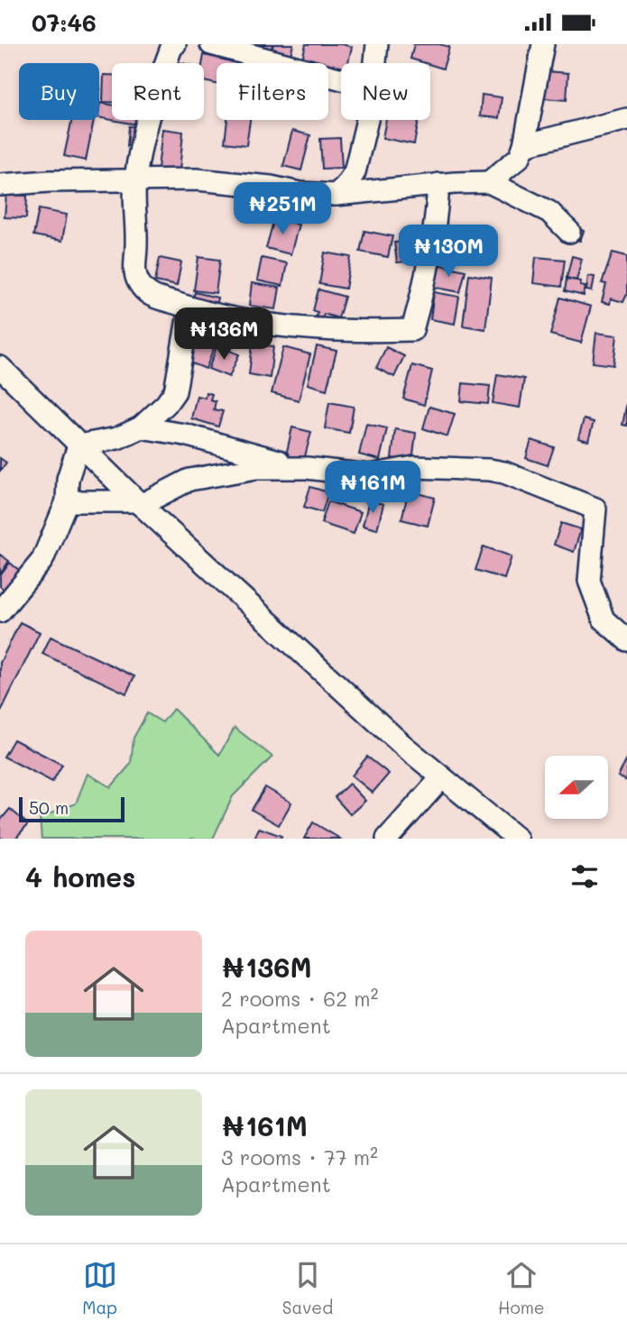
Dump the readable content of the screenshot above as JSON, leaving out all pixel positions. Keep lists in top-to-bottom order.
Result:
{
  "scale_bar": "50 m",
  "north": "left",
  "page": {
    "status": "07:46",
    "chip": [
      "Buy",
      "Rent",
      "Filters",
      "New"
    ],
    "price": [
      "₦251M",
      "₦130M",
      "₦136M",
      "₦161M"
    ],
    "scale": "50 m",
    "heading": "4 homes",
    "list": [
      {
        "name": "₦136M",
        "note": "2 rooms · 62 m² · Apartment"
      },
      {
        "name": "₦161M",
        "note": "3 rooms · 77 m² · Apartment"
      }
    ],
    "tabs": ["Map", "Saved", "Home"]
  }
}
